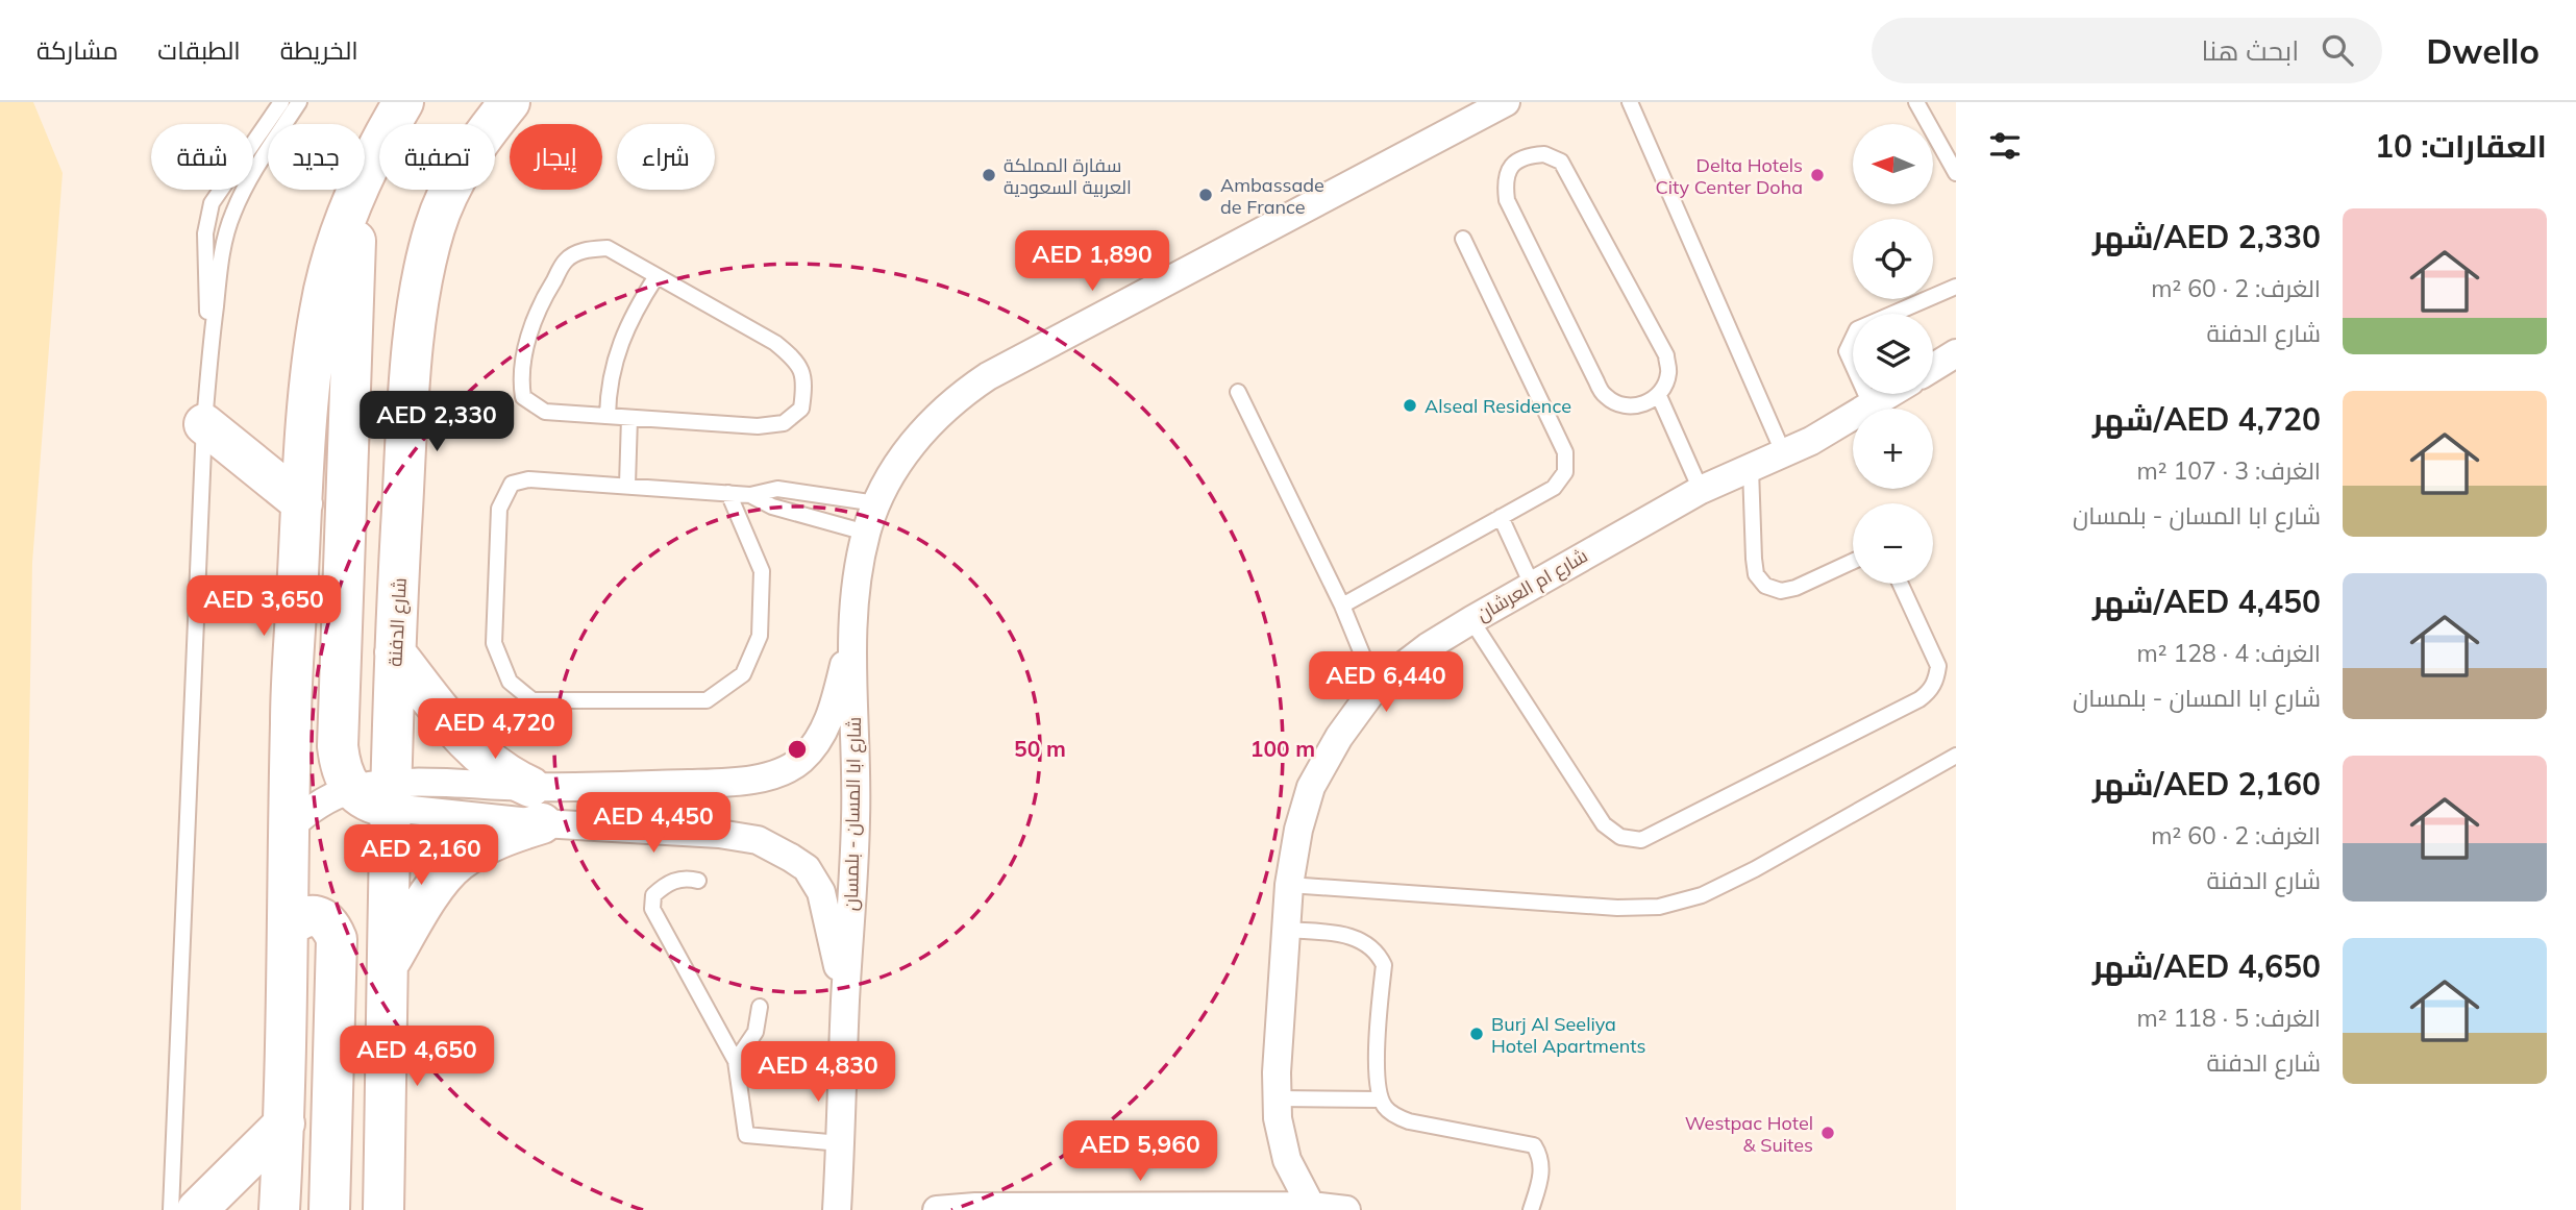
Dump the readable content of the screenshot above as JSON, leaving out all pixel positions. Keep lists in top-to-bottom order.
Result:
{
  "streets": {
    "main road": ["شارع الدفنة"],
    "street": ["شارع ام العرشان", "شارع ابا المسان - بلمسان"]
  },
  "crossings": [
    ["شارع الدفنة", "شارع ابا المسان - بلمسان"]
  ],
  "places": [
    "سفارة المملكة العربية السعودية",
    "Delta Hotels City Center Doha",
    "Ambassade de France",
    "Alseal Residence",
    "Burj Al Seeliya Hotel Apartments",
    "Westpac Hotel & Suites"
  ],
  "north": "left",
  "page": {
    "header": "Dwello",
    "search": "ابحث هنا",
    "nav": ["الخريطة", "الطبقات", "مشاركة"],
    "heading": "العقارات: 10",
    "map_buttons": ["+", "−"],
    "chip": [
      "شراء",
      "إيجار",
      "تصفية",
      "جديد",
      "شقة"
    ],
    "list": [
      {
        "name": "AED 2,330/شهر",
        "note": "الغرف: 2 · 60 m² · شارع الدفنة"
      },
      {
        "name": "AED 4,720/شهر",
        "note": "الغرف: 3 · 107 m² · شارع ابا المسان - بلمسان"
      },
      {
        "name": "AED 4,450/شهر",
        "note": "الغرف: 4 · 128 m² · شارع ابا المسان - بلمسان"
      },
      {
        "name": "AED 2,160/شهر",
        "note": "الغرف: 2 · 60 m² · شارع الدفنة"
      },
      {
        "name": "AED 4,650/شهر",
        "note": "الغرف: 5 · 118 m² · شارع الدفنة"
      }
    ],
    "price": [
      "AED 1,890",
      "AED 2,330",
      "AED 3,650",
      "AED 6,440",
      "AED 4,720",
      "AED 4,450",
      "AED 2,160",
      "AED 4,650",
      "AED 4,830",
      "AED 5,960"
    ]
  },
  "rings": ["50 m", "100 m"]
}
